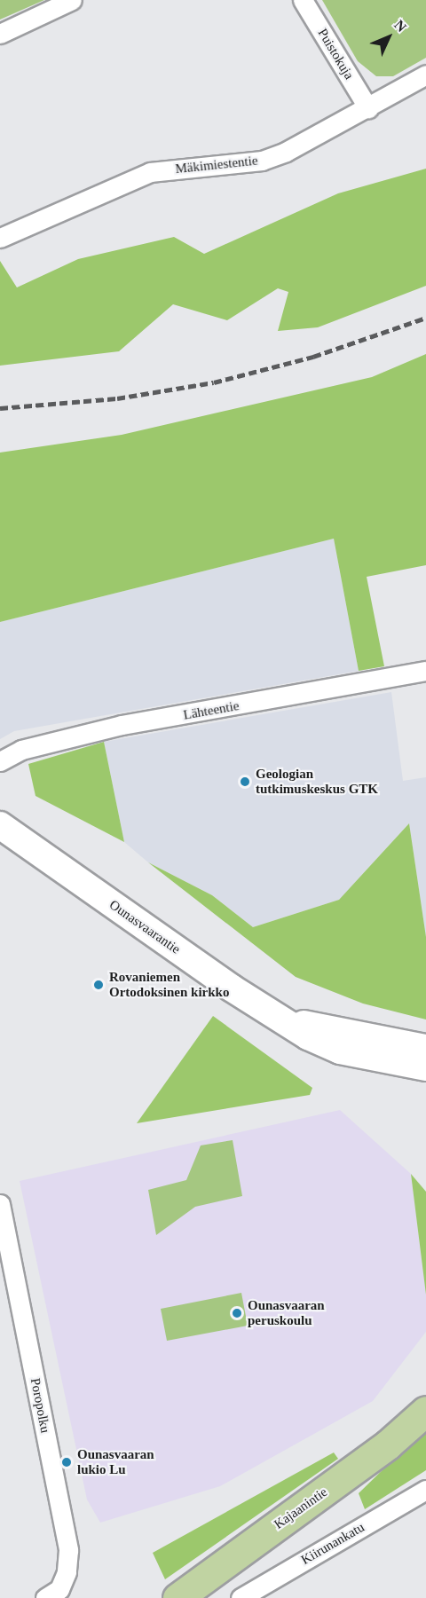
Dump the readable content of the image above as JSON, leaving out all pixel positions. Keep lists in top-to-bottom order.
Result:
{
  "streets": {
    "main road": ["Kajaanintie"],
    "street": [
      "Puistokuja",
      "Mäkimiestentie",
      "Lähteentie",
      "Ounasvaarantie",
      "Poropolku",
      "Kiirunankatu"
    ]
  },
  "crossings": [
    ["Puistokuja", "Mäkimiestentie"]
  ],
  "places": [
    "Geologian tutkimuskeskus GTK",
    "Rovaniemen Ortodoksinen kirkko",
    "Ounasvaaran peruskoulu",
    "Ounasvaaran lukio Lu"
  ],
  "north": "top right"
}
